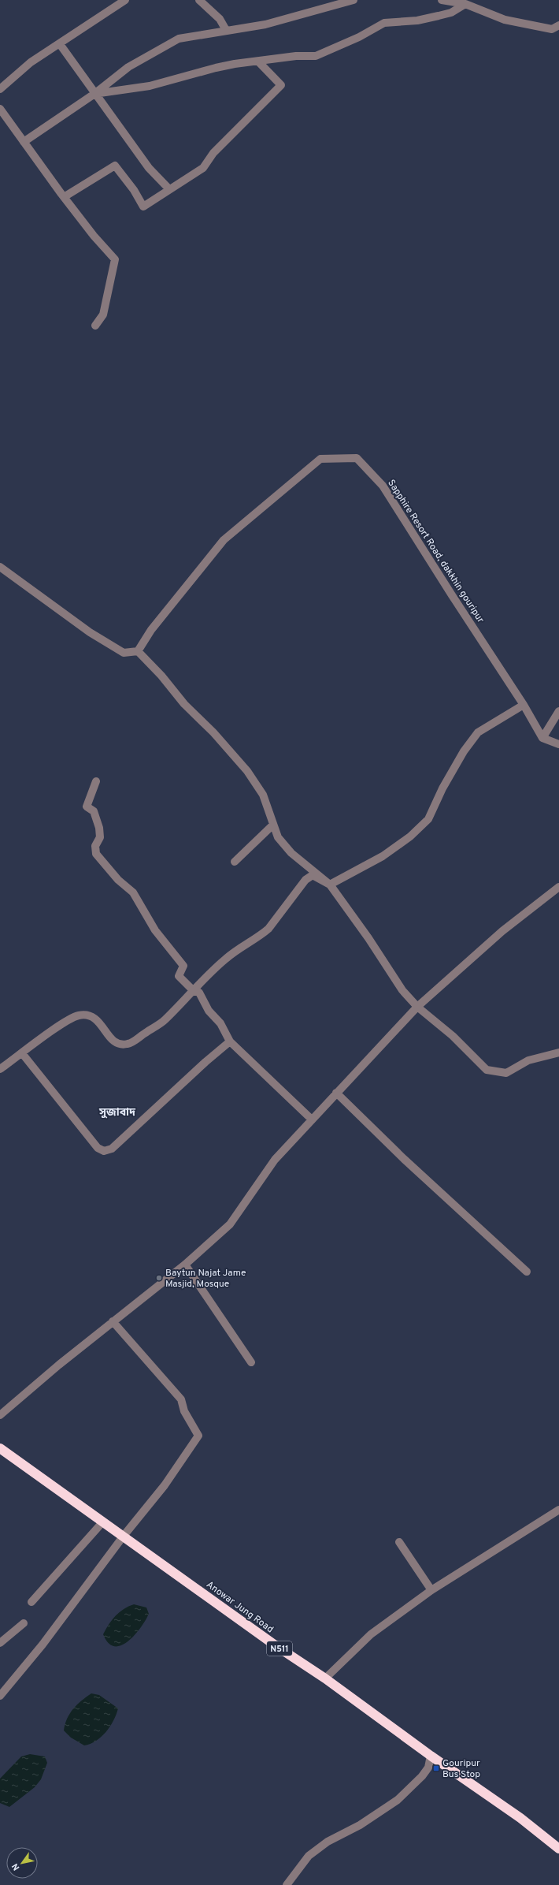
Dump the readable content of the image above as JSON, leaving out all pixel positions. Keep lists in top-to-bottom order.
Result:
{
  "streets": {
    "highway": ["Anowar Jung Road", "N511"],
    "street": ["Sapphire Resort Road, dakkhin gouripur"]
  },
  "districts": ["সুজাবাদ"],
  "places": {
    "other": ["Baytun Najat Jame Masjid, Mosque"],
    "transit": ["Gouripur Bus Stop"]
  },
  "north": "bottom left"
}
